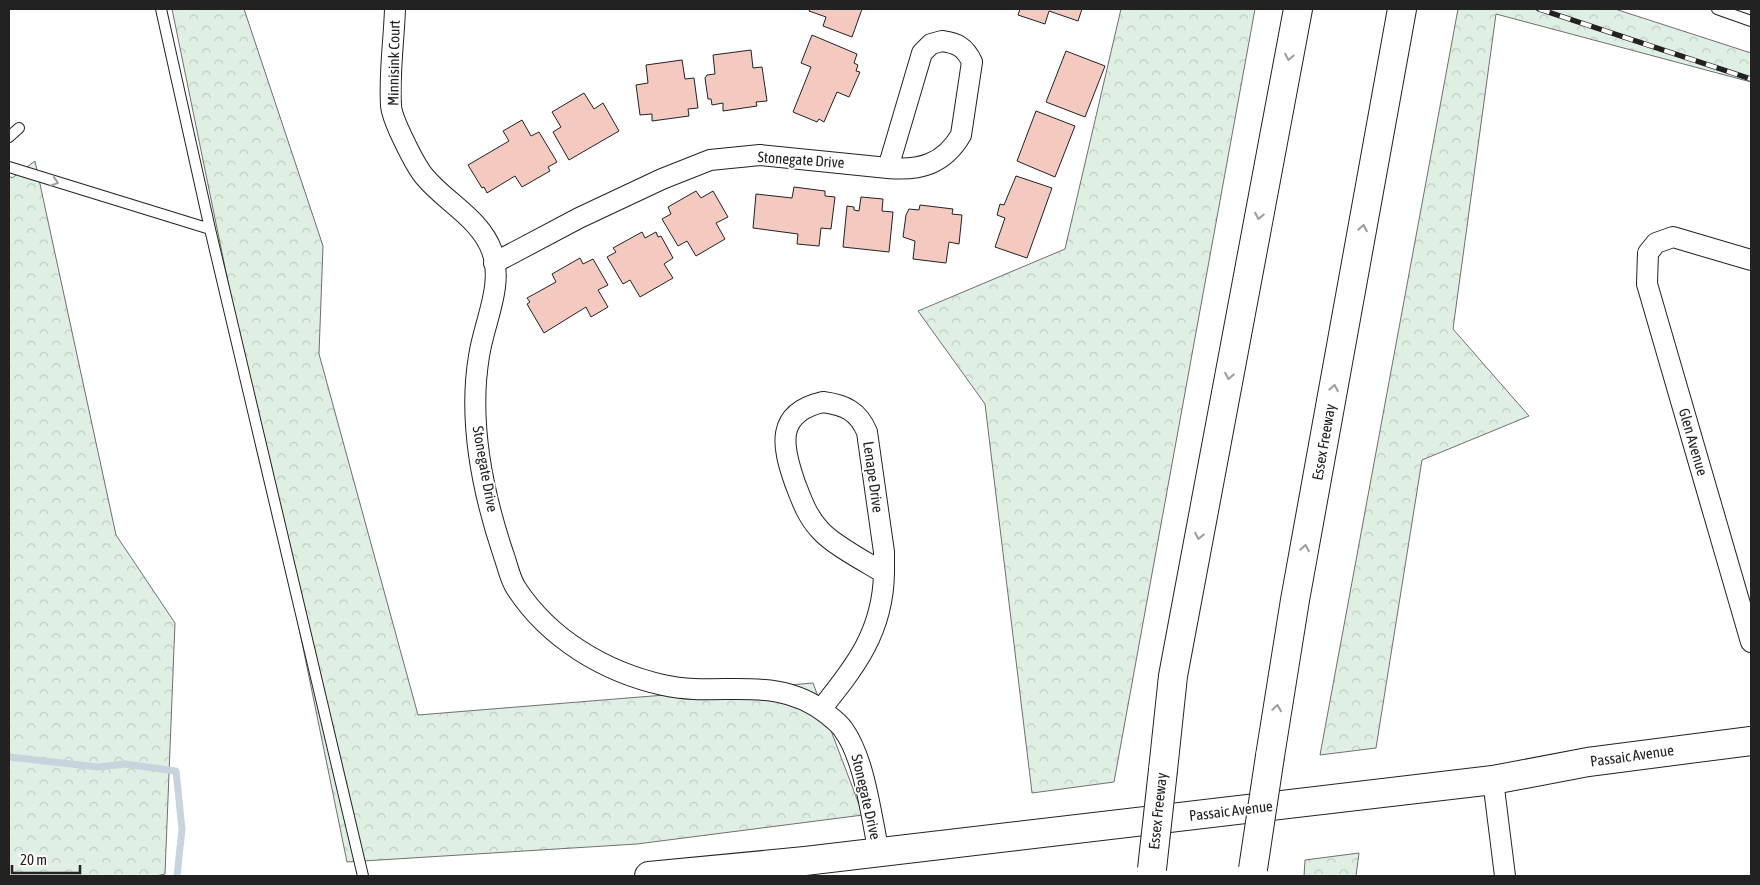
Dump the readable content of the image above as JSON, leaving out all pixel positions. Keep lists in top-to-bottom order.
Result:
{
  "streets": {
    "main road": ["Essex Freeway", "Passaic Avenue"],
    "street": [
      "Minnisink Court",
      "Stonegate Drive",
      "Glen Avenue",
      "Lenape Drive"
    ]
  },
  "crossings": [
    ["Minnisink Court", "Stonegate Drive"],
    ["Stonegate Drive", "Lenape Drive"],
    ["Stonegate Drive", "Passaic Avenue"]
  ],
  "scale_bar": "20 m"
}
